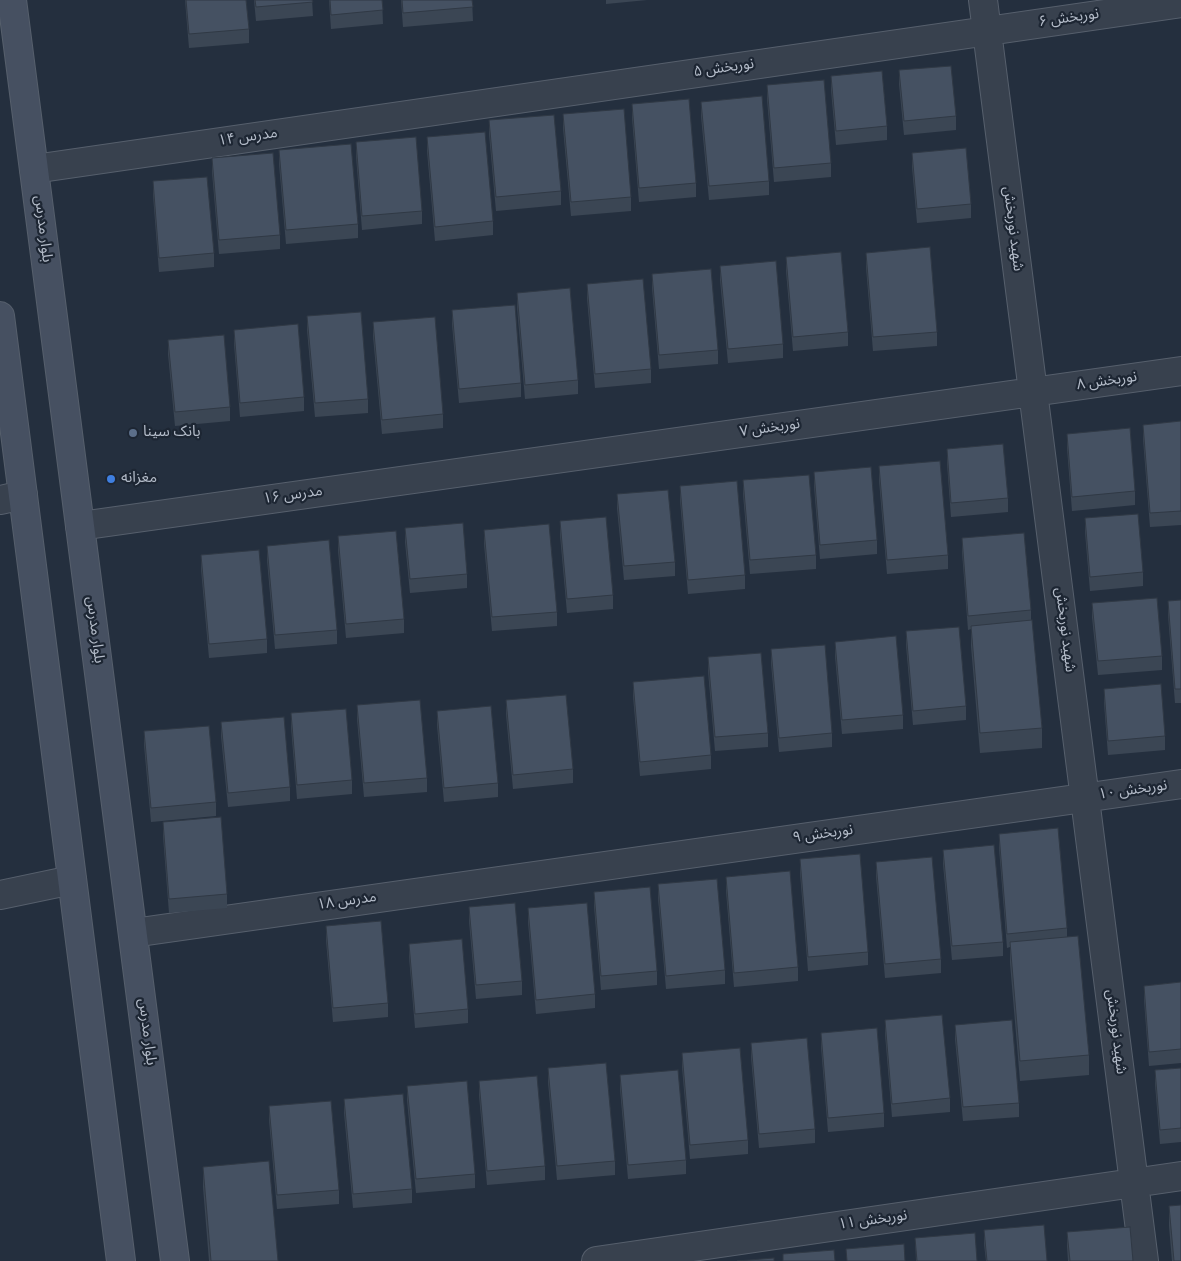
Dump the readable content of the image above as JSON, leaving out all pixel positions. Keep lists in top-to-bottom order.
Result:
{
  "streets": {
    "main road": ["بلوار مدرس"],
    "street": [
      "نوربخش ۶",
      "نوربخش ۵",
      "مدرس ۱۴",
      "شهید نوربخش",
      "نوربخش ۸",
      "نوربخش ۷",
      "مدرس ۱۶",
      "نوربخش ۱۰",
      "نوربخش ۹",
      "مدرس ۱۸",
      "نوربخش ۱۱"
    ]
  },
  "crossings": [
    ["نوربخش ۶", "نوربخش ۵"],
    ["نوربخش ۶", "شهید نوربخش"],
    ["نوربخش ۵", "مدرس ۱۴"],
    ["نوربخش ۵", "شهید نوربخش"],
    ["مدرس ۱۴", "بلوار مدرس"],
    ["بلوار مدرس", "مدرس ۱۶"],
    ["بلوار مدرس", "مدرس ۱۸"],
    ["شهید نوربخش", "نوربخش ۸"],
    ["شهید نوربخش", "نوربخش ۷"],
    ["شهید نوربخش", "نوربخش ۱۰"],
    ["شهید نوربخش", "نوربخش ۹"],
    ["شهید نوربخش", "نوربخش ۱۱"],
    ["نوربخش ۸", "نوربخش ۷"],
    ["نوربخش ۷", "مدرس ۱۶"],
    ["نوربخش ۱۰", "نوربخش ۹"],
    ["نوربخش ۹", "مدرس ۱۸"]
  ],
  "places": ["بانک سینا", "مغزانه"]
}
